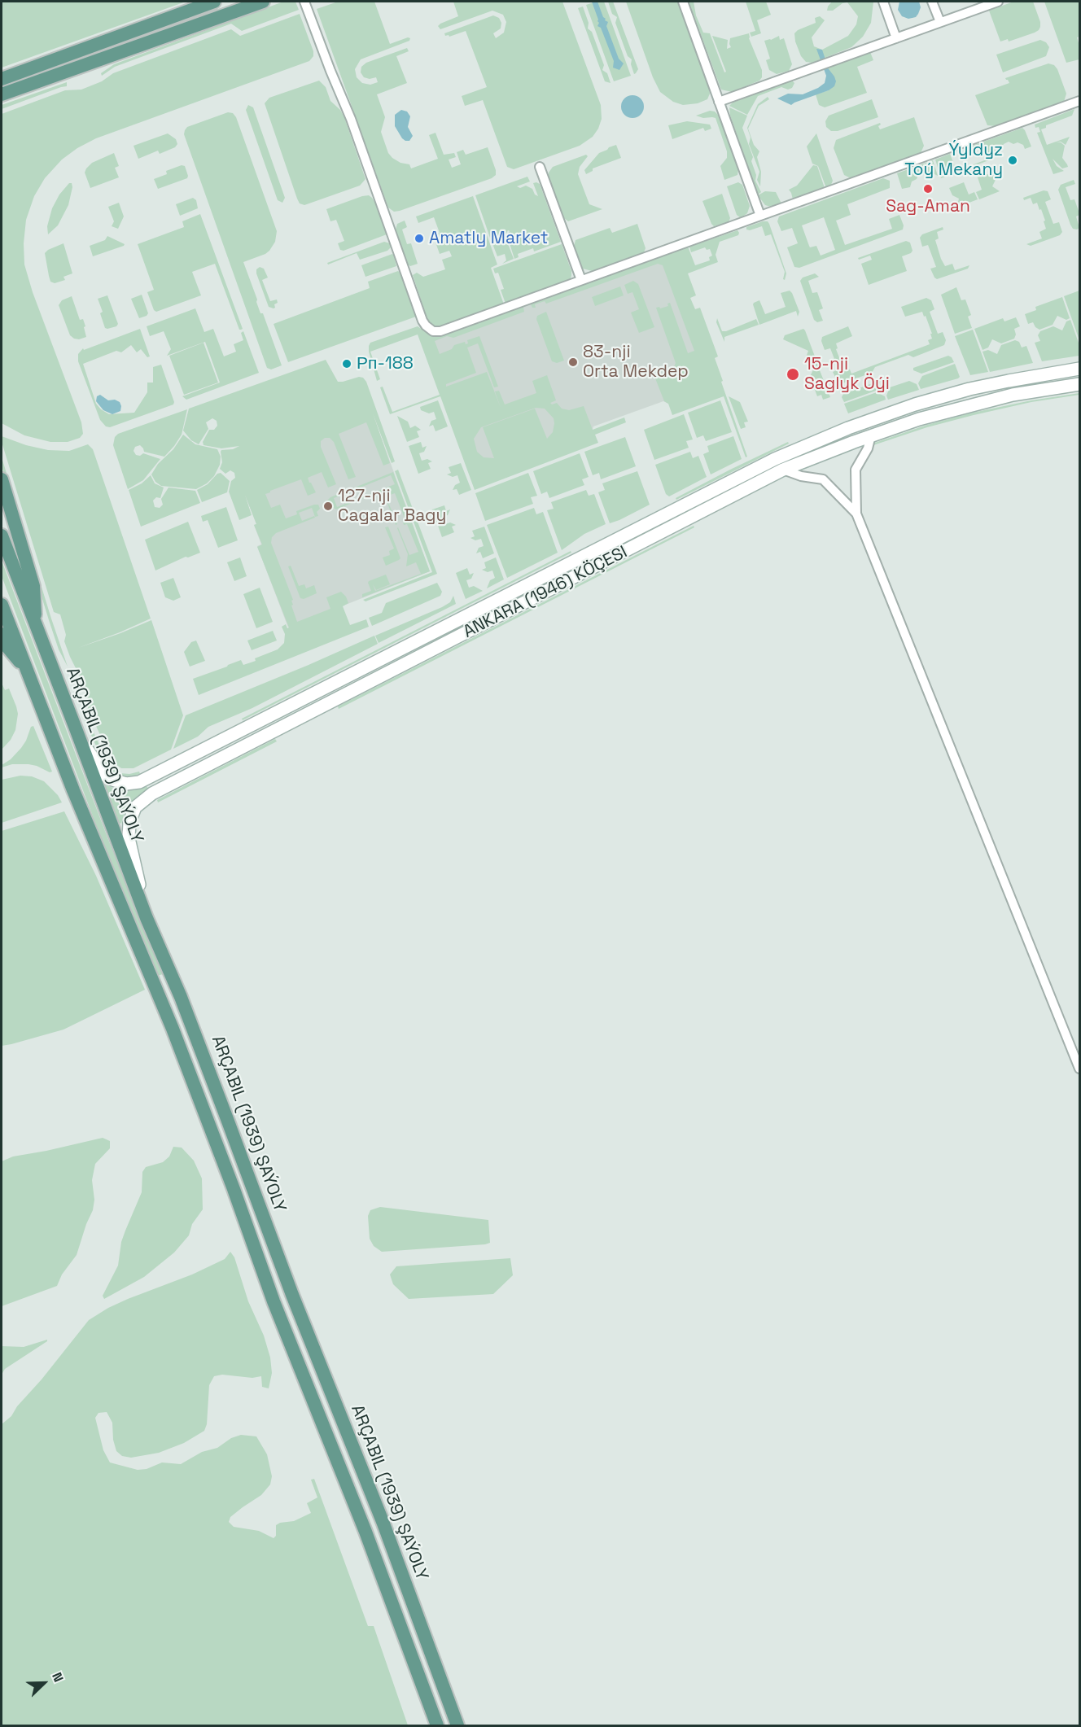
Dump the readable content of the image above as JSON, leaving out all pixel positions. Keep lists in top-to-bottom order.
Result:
{
  "streets": {
    "main road": ["ANKARA (1946) KÖÇESI", "ARÇABIL (1939) ŞAÝOLY"]
  },
  "crossings": [
    ["ANKARA (1946) KÖÇESI", "ARÇABIL (1939) ŞAÝOLY"]
  ],
  "places": [
    "Ýyldyz Toý Mekany",
    "Sag-Aman",
    "Amatly Market",
    "83-nji Orta Mekdep",
    "Рп-188",
    "15-nji Saglyk Öýi",
    "127-nji Cagalar Bagy"
  ],
  "north": "top right"
}
